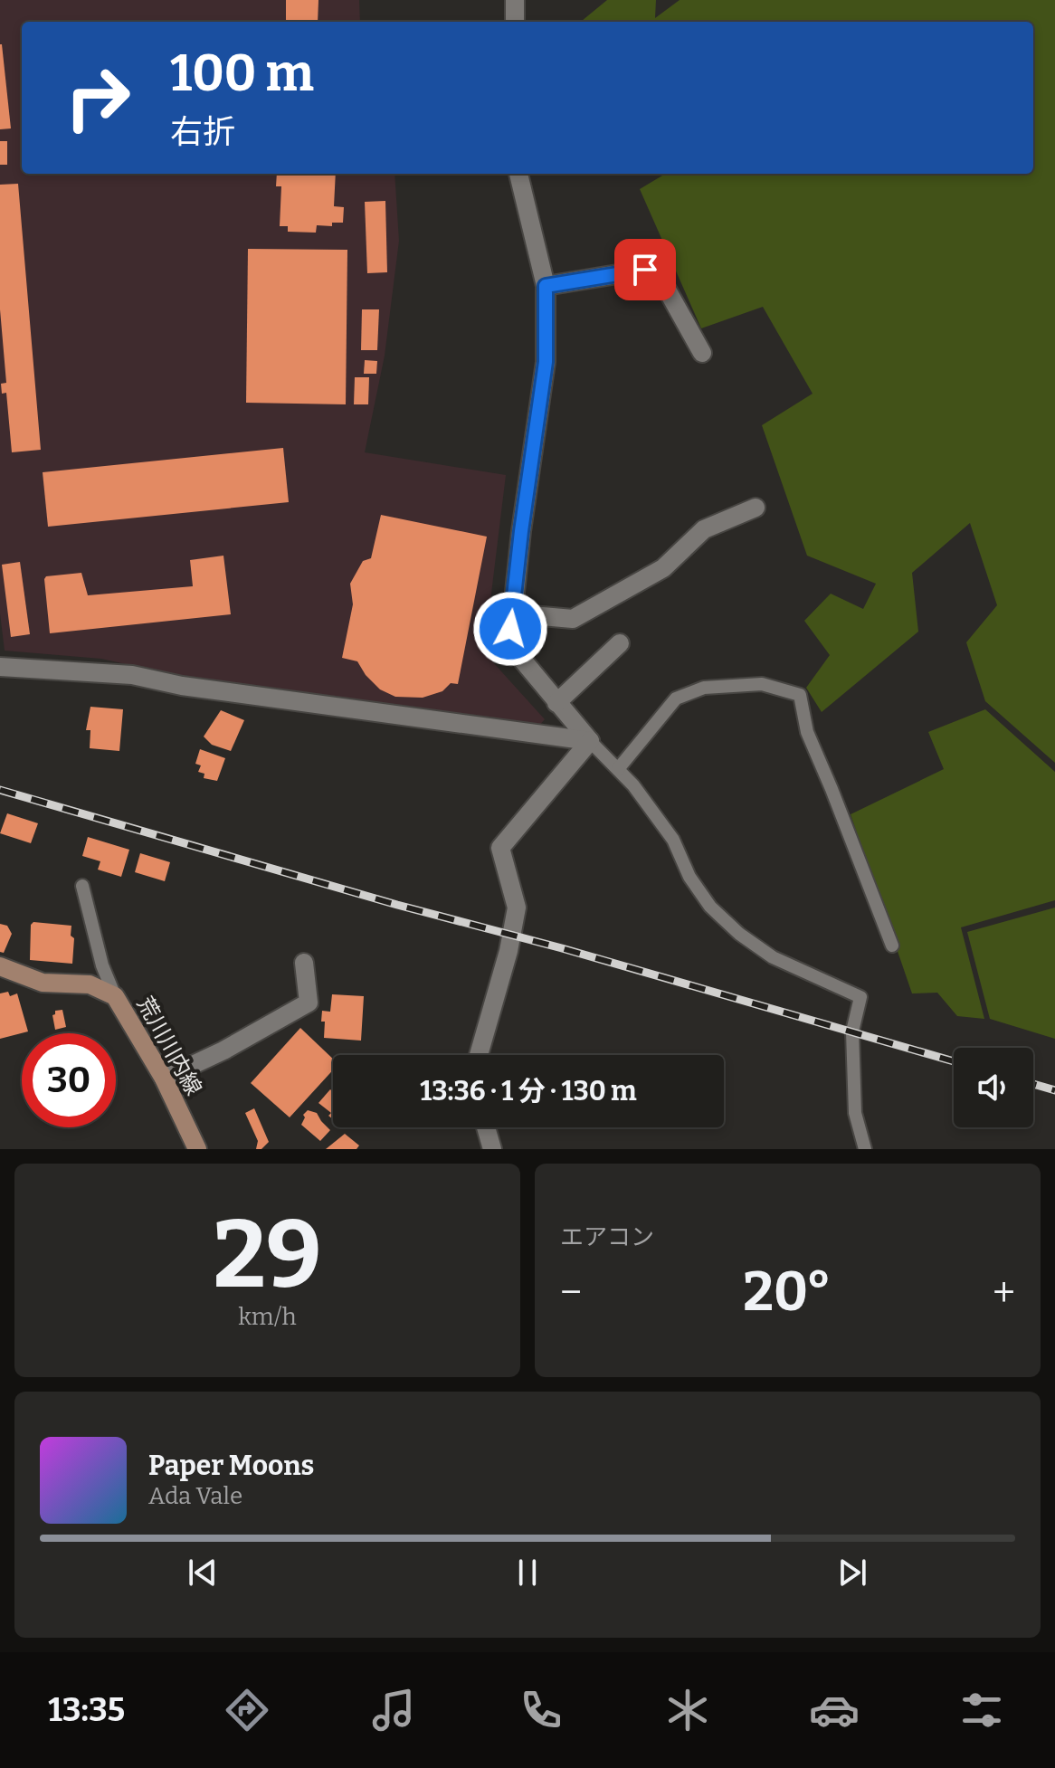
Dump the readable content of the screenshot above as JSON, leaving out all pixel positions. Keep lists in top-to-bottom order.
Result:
{
  "streets": {
    "main road": ["荒川川内線"]
  },
  "page": {
    "turn": ["100 m", "右折"],
    "limit": "30",
    "trip": "13:36 · 1 分 · 130 m",
    "tile": [
      ["29", "km/h"],
      "エアコン"
    ],
    "heat": ["−", "20°", "+"],
    "song": ["Paper Moons", "Ada Vale"],
    "tabs": "13:35"
  }
}
